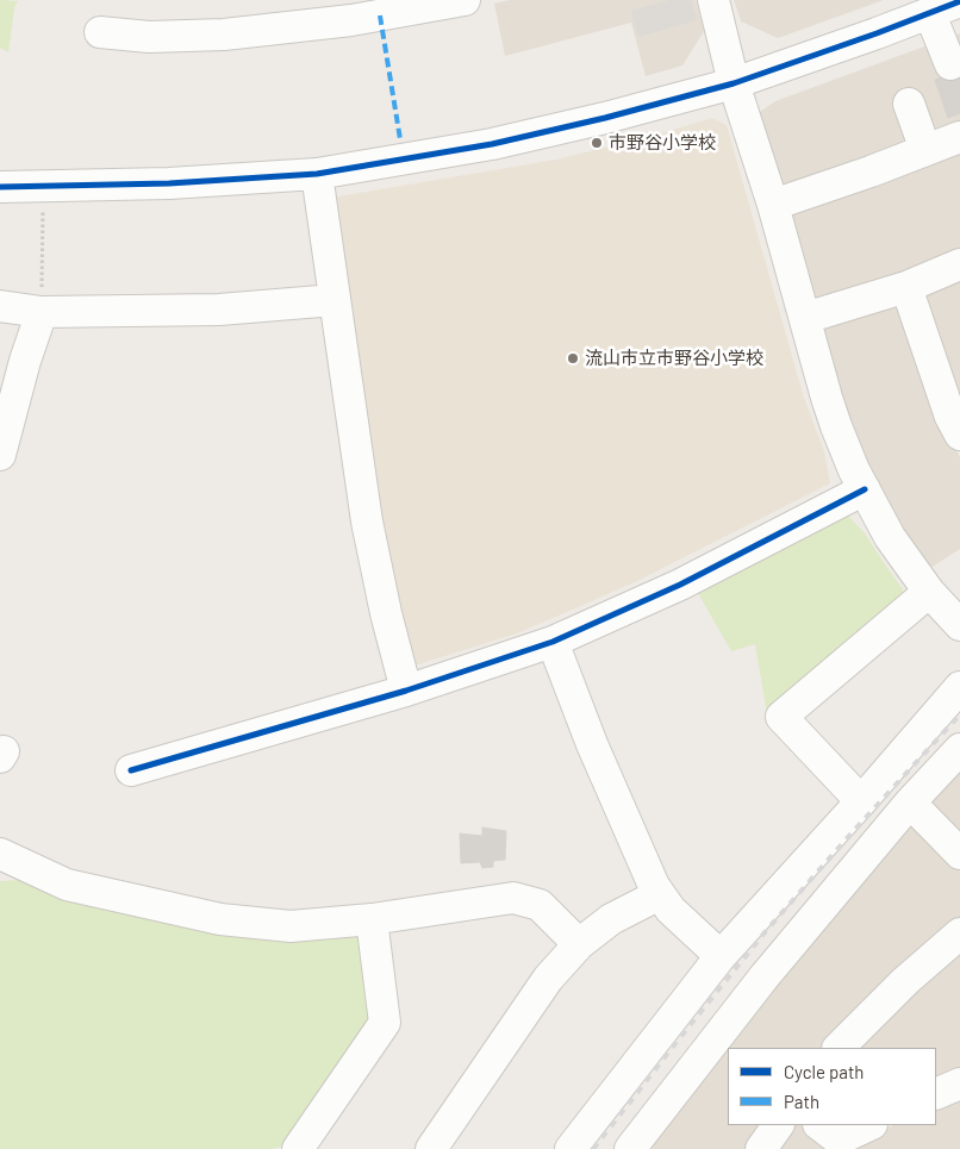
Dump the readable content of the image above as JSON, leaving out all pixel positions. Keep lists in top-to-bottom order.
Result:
{
  "places": ["市野谷小学校", "流山市立市野谷小学校"],
  "legend": ["Cycle path", "Path"]
}
